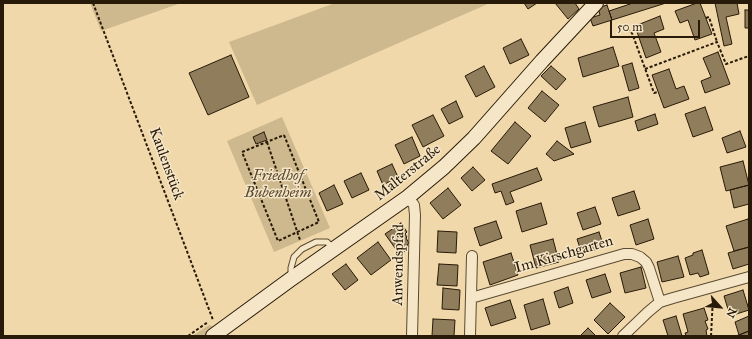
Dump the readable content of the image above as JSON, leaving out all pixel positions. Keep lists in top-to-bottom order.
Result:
{
  "streets": {
    "main road": ["Malterstraße"],
    "street": ["Im Kirschgarten", "Anwendspfad"],
    "path": ["Kaulenstück"]
  },
  "crossings": [
    ["Malterstraße", "Anwendspfad"]
  ],
  "parks": ["Friedhof Bubenheim"],
  "scale_bar": "50 m",
  "north": "bottom right"
}
